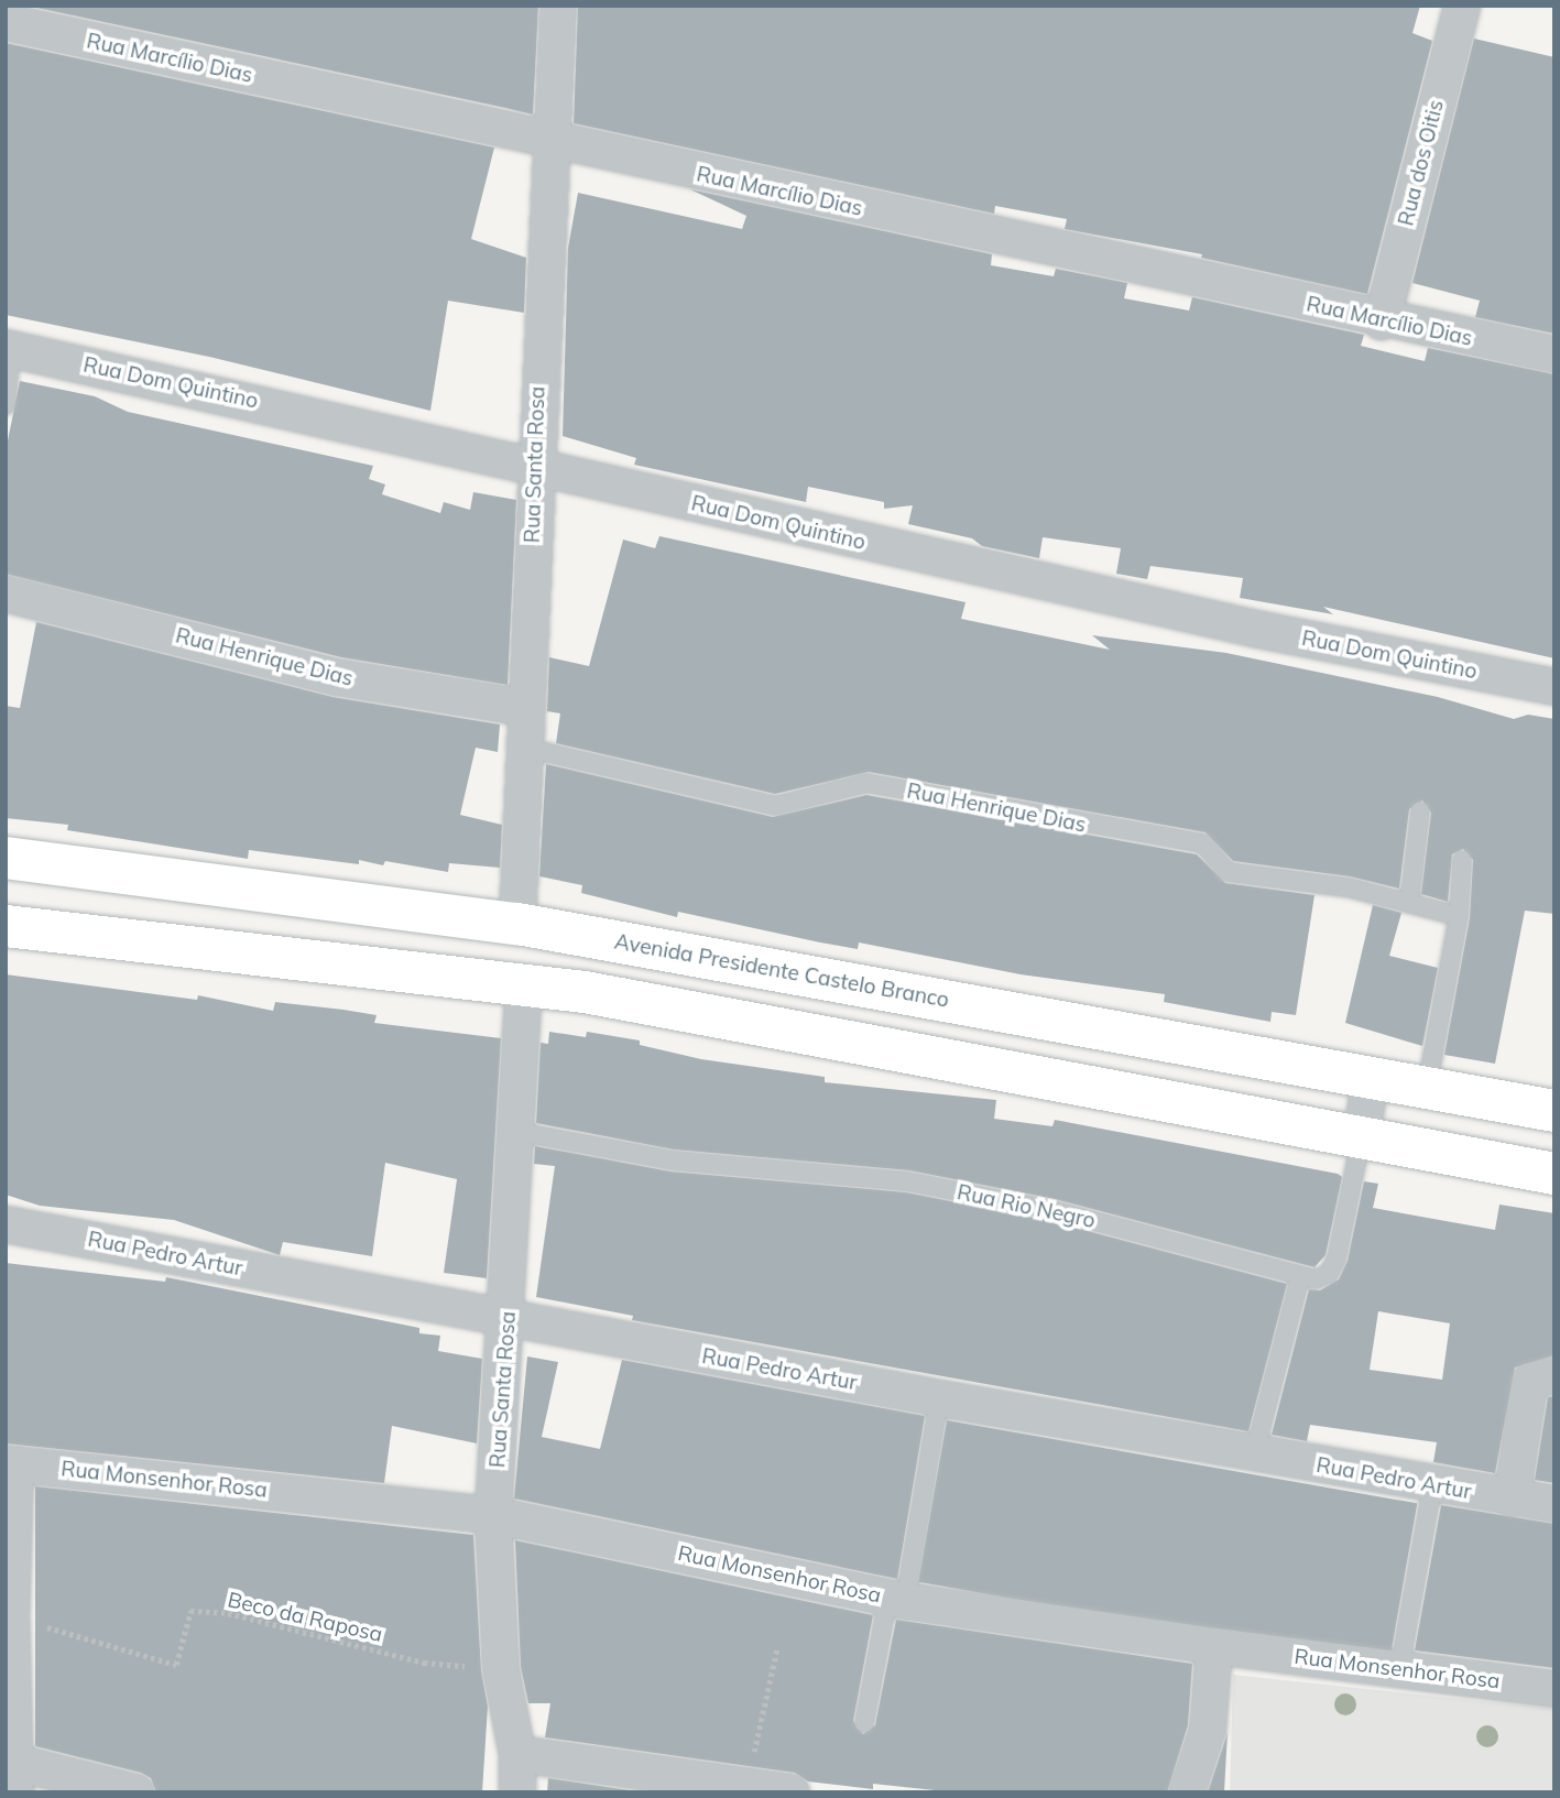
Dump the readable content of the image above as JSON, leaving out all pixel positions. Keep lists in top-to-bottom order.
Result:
{
  "streets": {
    "main road": ["Avenida Presidente Castelo Branco"],
    "street": [
      "Rua Marcílio Dias",
      "Rua dos Oitis",
      "Rua Dom Quintino",
      "Rua Santa Rosa",
      "Rua Henrique Dias",
      "Rua Pedro Artur",
      "Rua Monsenhor Rosa"
    ],
    "lane": ["Rua Rio Negro"],
    "path": ["Beco da Raposa"]
  },
  "crossings": [
    ["Rua Marcílio Dias", "Rua dos Oitis"],
    ["Rua Marcílio Dias", "Rua Santa Rosa"],
    ["Rua Dom Quintino", "Rua Santa Rosa"],
    ["Rua Santa Rosa", "Rua Henrique Dias"],
    ["Rua Santa Rosa", "Avenida Presidente Castelo Branco"],
    ["Rua Santa Rosa", "Rua Rio Negro"],
    ["Rua Santa Rosa", "Rua Pedro Artur"],
    ["Rua Santa Rosa", "Rua Monsenhor Rosa"],
    ["Rua Santa Rosa", "Beco da Raposa"]
  ]
}
